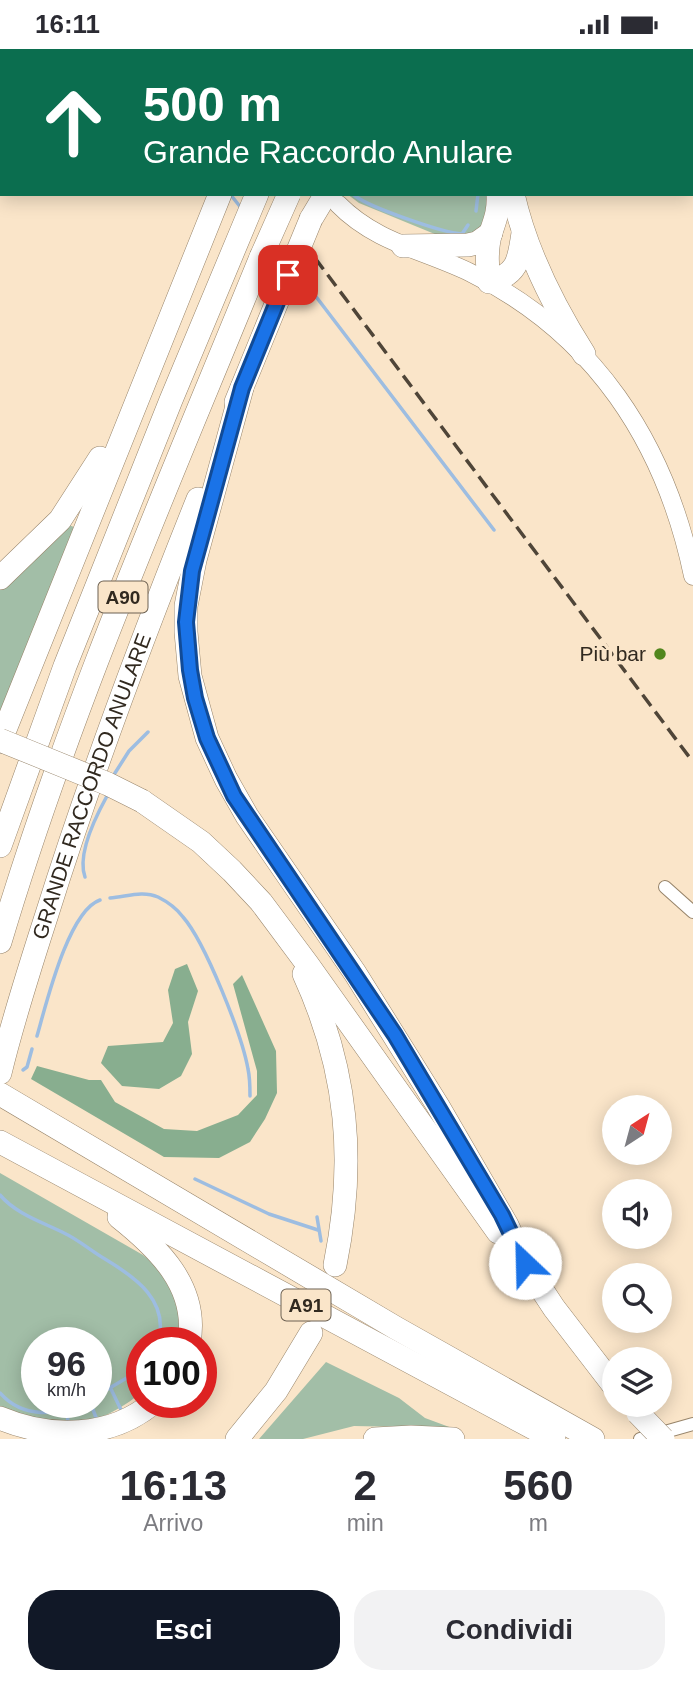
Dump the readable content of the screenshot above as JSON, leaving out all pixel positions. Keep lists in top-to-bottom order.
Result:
{
  "streets": {
    "highway": ["A90", "GRANDE RACCORDO ANULARE", "A91"]
  },
  "places": ["Più bar"],
  "north": "top right",
  "page": {
    "status": "16:11",
    "turn": ["500 m", "Grande Raccordo Anulare"],
    "speed": "96 km/h",
    "limit": "100",
    "eta": [
      "16:13",
      "Arrivo",
      "2",
      "min",
      "560",
      "m"
    ],
    "buttons": ["Esci", "Condividi"]
  }
}
